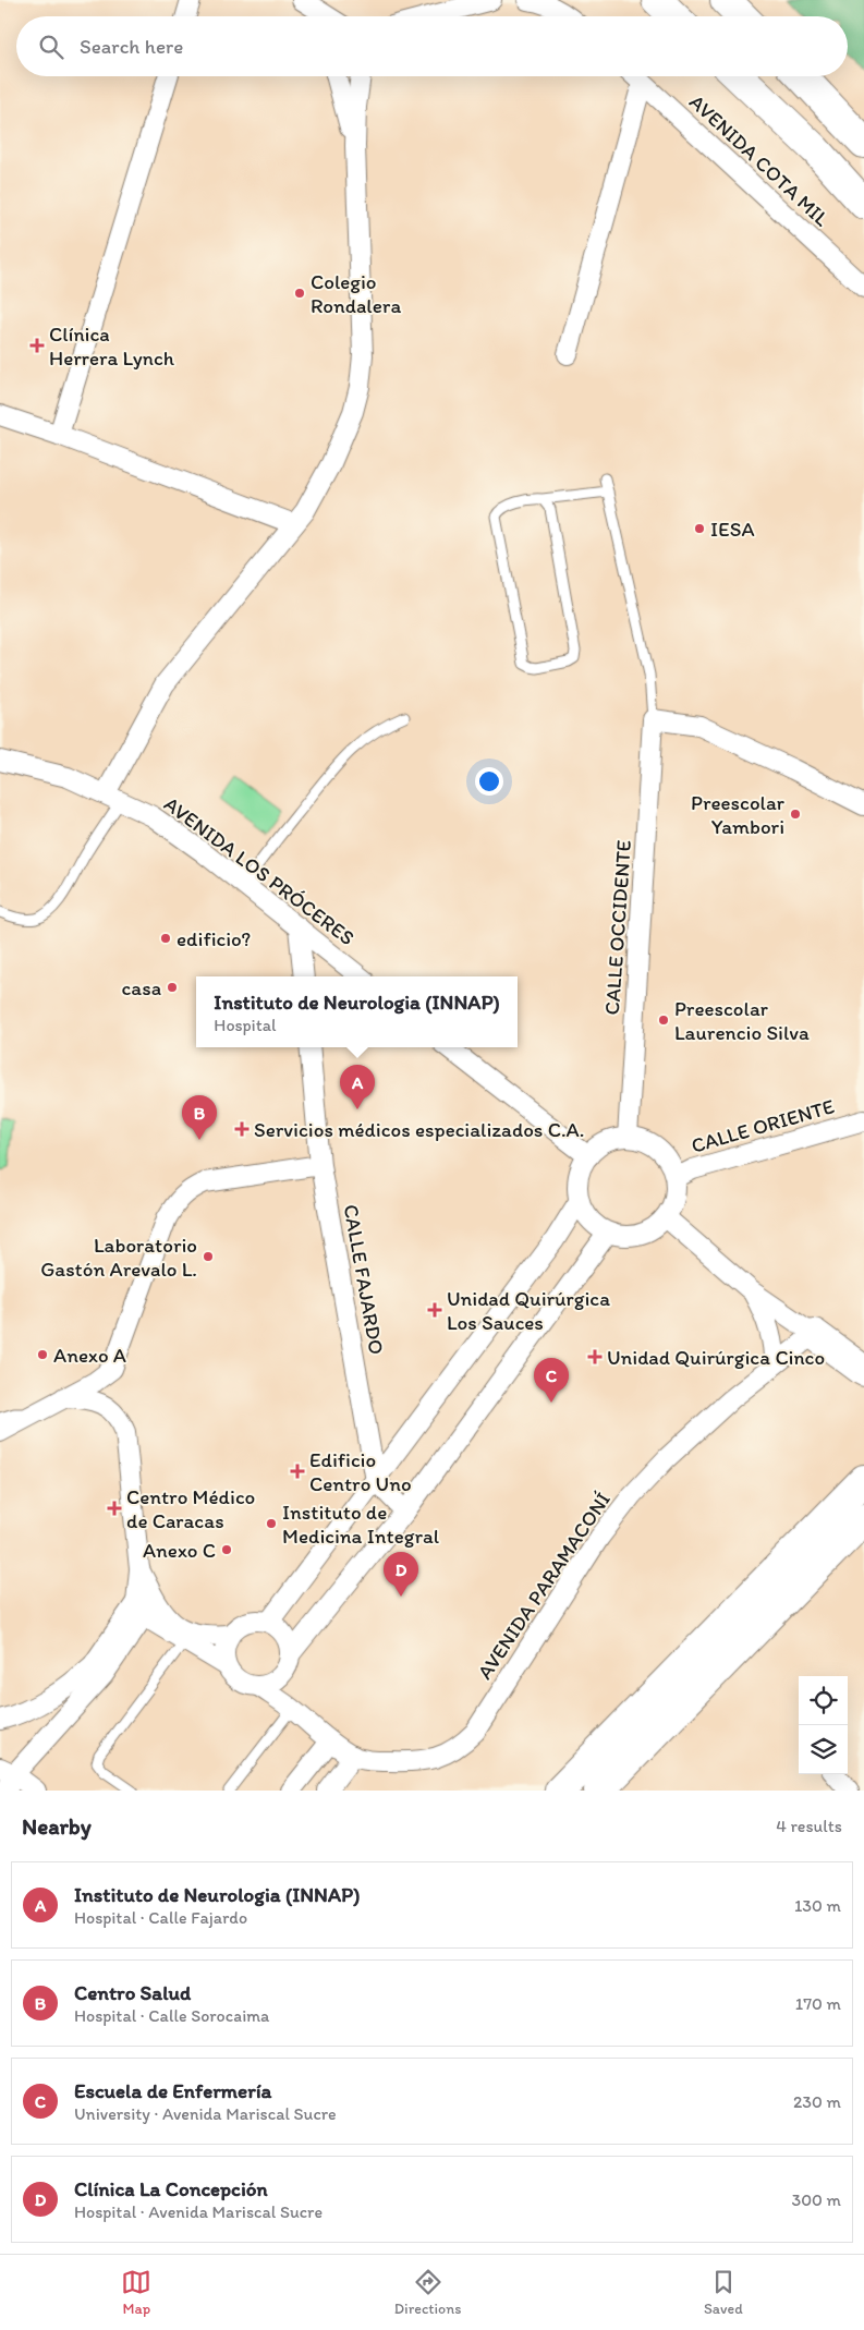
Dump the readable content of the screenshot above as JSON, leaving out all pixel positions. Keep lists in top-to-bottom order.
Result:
{
  "streets": {
    "street": [
      "AVENIDA COTA MIL",
      "AVENIDA LOS PRÓCERES",
      "CALLE OCCIDENTE",
      "CALLE ORIENTE",
      "CALLE FAJARDO",
      "AVENIDA PARAMACONÍ"
    ]
  },
  "crossings": [
    ["CALLE OCCIDENTE", "CALLE ORIENTE"]
  ],
  "places": {
    "other": [
      "Colegio Rondalera",
      "IESA",
      "Preescolar Yambori",
      "edificio?",
      "casa",
      "Preescolar Laurencio Silva",
      "Laboratorio Gastón Arevalo L.",
      "Anexo A",
      "Instituto de Medicina Integral",
      "Anexo C"
    ],
    "health": [
      "Clínica Herrera Lynch",
      "Servicios médicos especializados C.A.",
      "Unidad Quirúrgica Los Sauces",
      "Unidad Quirúrgica Cinco",
      "Edificio Centro Uno",
      "Centro Médico de Caracas"
    ]
  },
  "page": {
    "search": "Search here",
    "popup": ["Instituto de Neurologia (INNAP)", "Hospital"],
    "pins": [
      "A",
      "B",
      "C",
      "D"
    ],
    "heading": ["Nearby", "4 results"],
    "list": [
      {
        "mark": "A",
        "name": "Instituto de Neurologia (INNAP)",
        "note": "Hospital · Calle Fajardo",
        "value": "130 m"
      },
      {
        "mark": "B",
        "name": "Centro Salud",
        "note": "Hospital · Calle Sorocaima",
        "value": "170 m"
      },
      {
        "mark": "C",
        "name": "Escuela de Enfermería",
        "note": "University · Avenida Mariscal Sucre",
        "value": "230 m"
      },
      {
        "mark": "D",
        "name": "Clínica La Concepción",
        "note": "Hospital · Avenida Mariscal Sucre",
        "value": "300 m"
      }
    ],
    "nav": ["Map", "Directions", "Saved"]
  }
}
